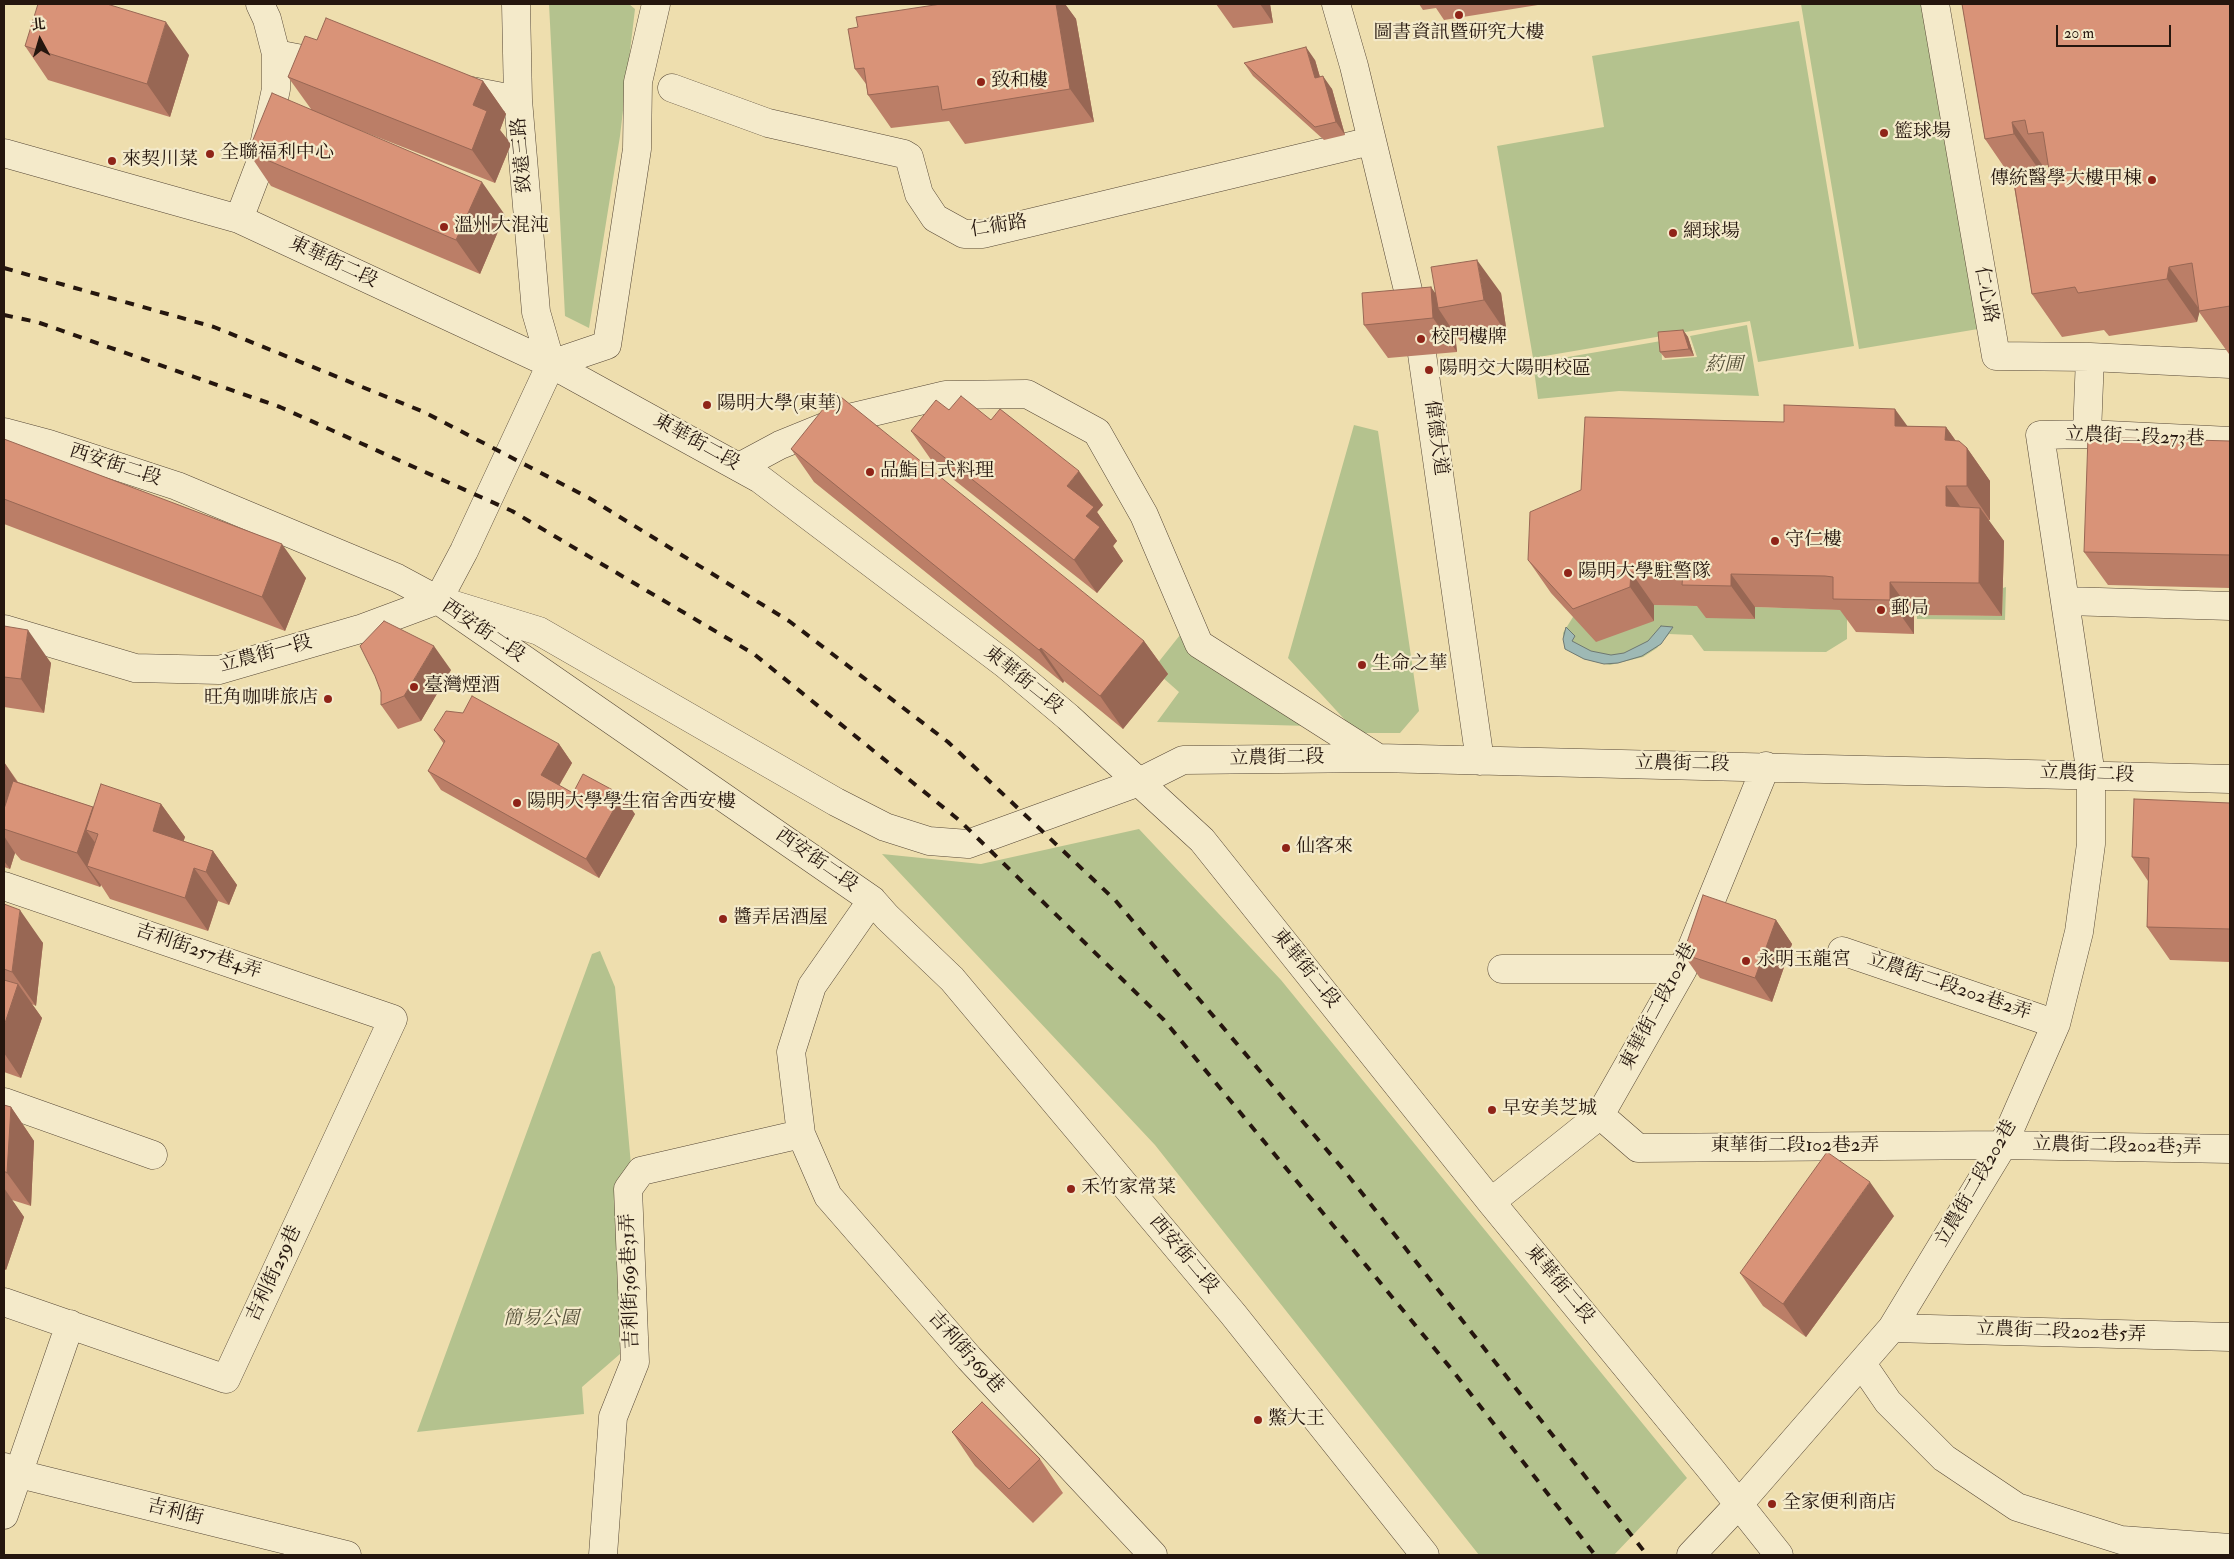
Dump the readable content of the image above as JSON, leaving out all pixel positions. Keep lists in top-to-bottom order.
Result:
{
  "streets": {
    "street": [
      "致遠三路",
      "仁術路",
      "東華街二段",
      "仁心路",
      "偉德大道",
      "立農街二段273巷",
      "西安街二段",
      "立農街一段",
      "立農街二段",
      "吉利街257巷4弄",
      "立農街二段202巷2弄",
      "東華街二段102巷",
      "東華街二段102巷2弄",
      "立農街二段202巷3弄",
      "立農街二段202巷",
      "吉利街259巷",
      "吉利街369巷31弄",
      "立農街二段202巷5弄",
      "吉利街369巷",
      "吉利街"
    ]
  },
  "crossings": [
    ["致遠三路", "東華街二段"],
    ["仁術路", "偉德大道"],
    ["東華街二段", "立農街二段"],
    ["東華街二段", "東華街二段102巷"],
    ["東華街二段", "立農街二段202巷"],
    ["偉德大道", "立農街二段"],
    ["立農街二段273巷", "立農街二段202巷"],
    ["西安街二段", "立農街一段"],
    ["西安街二段", "立農街二段"],
    ["西安街二段", "吉利街369巷"],
    ["立農街一段", "立農街二段"],
    ["立農街二段", "東華街二段102巷"],
    ["立農街二段", "立農街二段202巷"],
    ["吉利街257巷4弄", "吉利街259巷"],
    ["立農街二段202巷2弄", "立農街二段202巷"],
    ["東華街二段102巷", "東華街二段102巷2弄"],
    ["東華街二段102巷2弄", "立農街二段202巷3弄"],
    ["東華街二段102巷2弄", "立農街二段202巷"],
    ["立農街二段202巷3弄", "立農街二段202巷"],
    ["立農街二段202巷", "立農街二段202巷5弄"],
    ["吉利街369巷31弄", "吉利街369巷"]
  ],
  "parks": ["葯圃", "簡易公園"],
  "places": [
    "圖書資訊暨研究大樓",
    "致和樓",
    "籃球場",
    "全聯福利中心",
    "來契川菜",
    "傳統醫學大樓甲棟",
    "溫州大混沌",
    "網球場",
    "校門樓牌",
    "陽明交大陽明校區",
    "陽明大學(東華)",
    "品鮨日式料理",
    "守仁樓",
    "陽明大學駐警隊",
    "郵局",
    "生命之華",
    "臺灣煙酒",
    "旺角咖啡旅店",
    "陽明大學學生宿舍西安樓",
    "仙客來",
    "醬弄居酒屋",
    "永明玉龍宮",
    "早安美芝城",
    "禾竹家常菜",
    "鱉大王",
    "全家便利商店"
  ],
  "scale_bar": "20 m",
  "north": "top"
}
